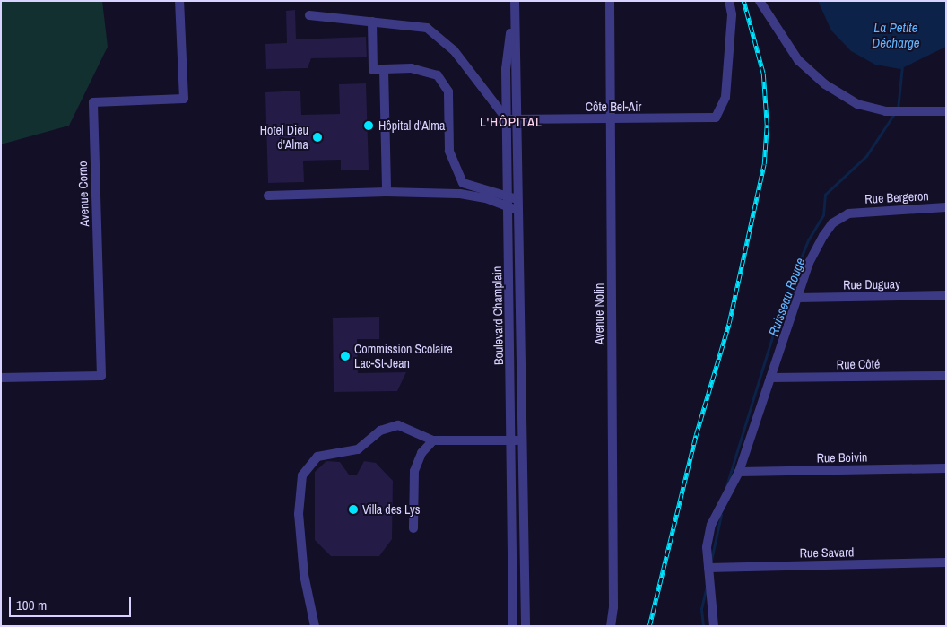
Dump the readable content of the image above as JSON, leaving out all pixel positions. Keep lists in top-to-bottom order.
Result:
{
  "streets": {
    "street": [
      "Côte Bel-Air",
      "Avenue Corno",
      "Rue Bergeron",
      "Rue Duguay",
      "Avenue Nolin",
      "Boulevard Champlain",
      "Rue Côté",
      "Rue Boivin",
      "Rue Savard"
    ]
  },
  "crossings": [
    ["Côte Bel-Air", "Avenue Nolin"],
    ["Côte Bel-Air", "Boulevard Champlain"],
    ["Rue Bergeron", "Rue Duguay"]
  ],
  "districts": ["L'HÔPITAL"],
  "water": ["La Petite Décharge", "Ruisseau Rouge"],
  "places": [
    "Hôpital d'Alma",
    "Hotel Dieu d'Alma",
    "Commission Scolaire Lac-St-Jean",
    "Villa des Lys"
  ],
  "scale_bar": "100 m"
}
